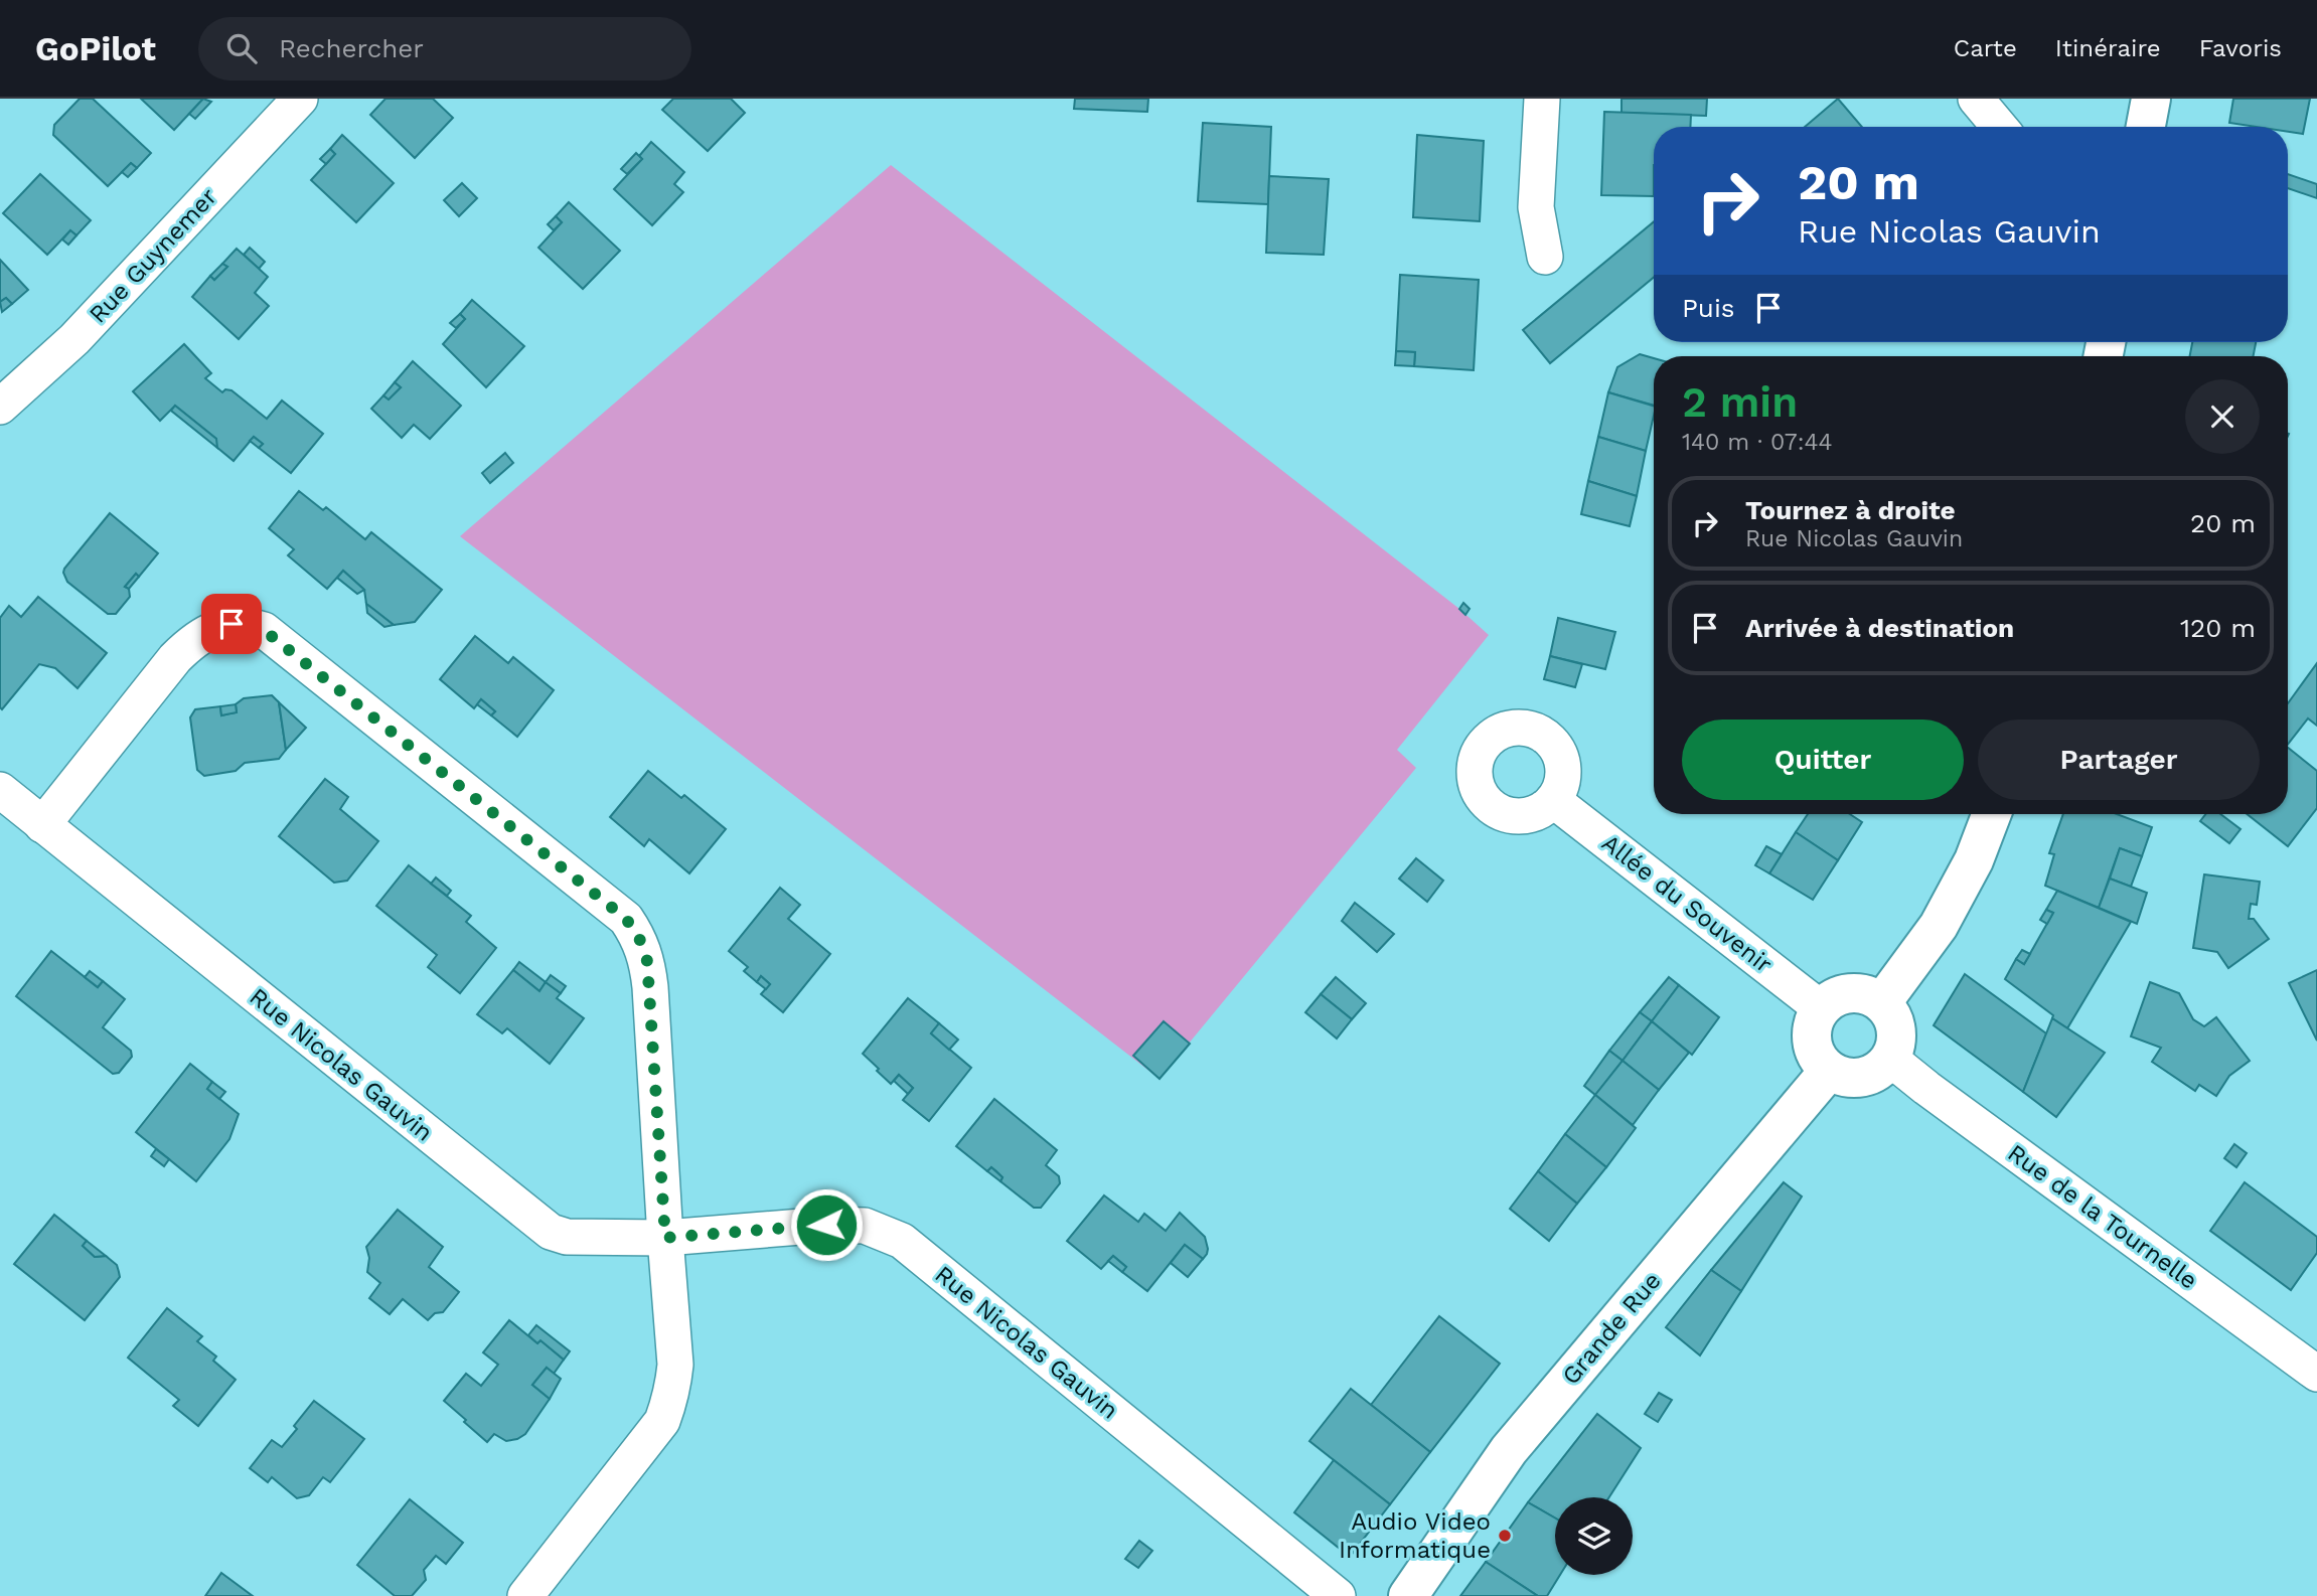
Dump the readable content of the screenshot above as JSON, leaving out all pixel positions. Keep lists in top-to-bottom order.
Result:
{
  "streets": {
    "street": [
      "Rue Guynemer",
      "Allée du Souvenir",
      "Rue Nicolas Gauvin",
      "Rue de la Tournelle",
      "Grande Rue"
    ]
  },
  "crossings": [
    ["Allée du Souvenir", "Rue de la Tournelle"],
    ["Allée du Souvenir", "Grande Rue"],
    ["Rue de la Tournelle", "Grande Rue"]
  ],
  "places": ["Audio Video Informatique"],
  "page": {
    "header": "GoPilot",
    "search": "Rechercher",
    "nav": ["Carte", "Itinéraire", "Favoris"],
    "turn": ["20 m", "Rue Nicolas Gauvin"],
    "then": "Puis",
    "heading": ["2 min", "140 m · 07:44"],
    "list": [
      {
        "name": "Tournez à droite",
        "note": "Rue Nicolas Gauvin",
        "value": "20 m"
      },
      {
        "name": "Arrivée à destination",
        "value": "120 m"
      }
    ],
    "buttons": ["Quitter", "Partager"]
  }
}
